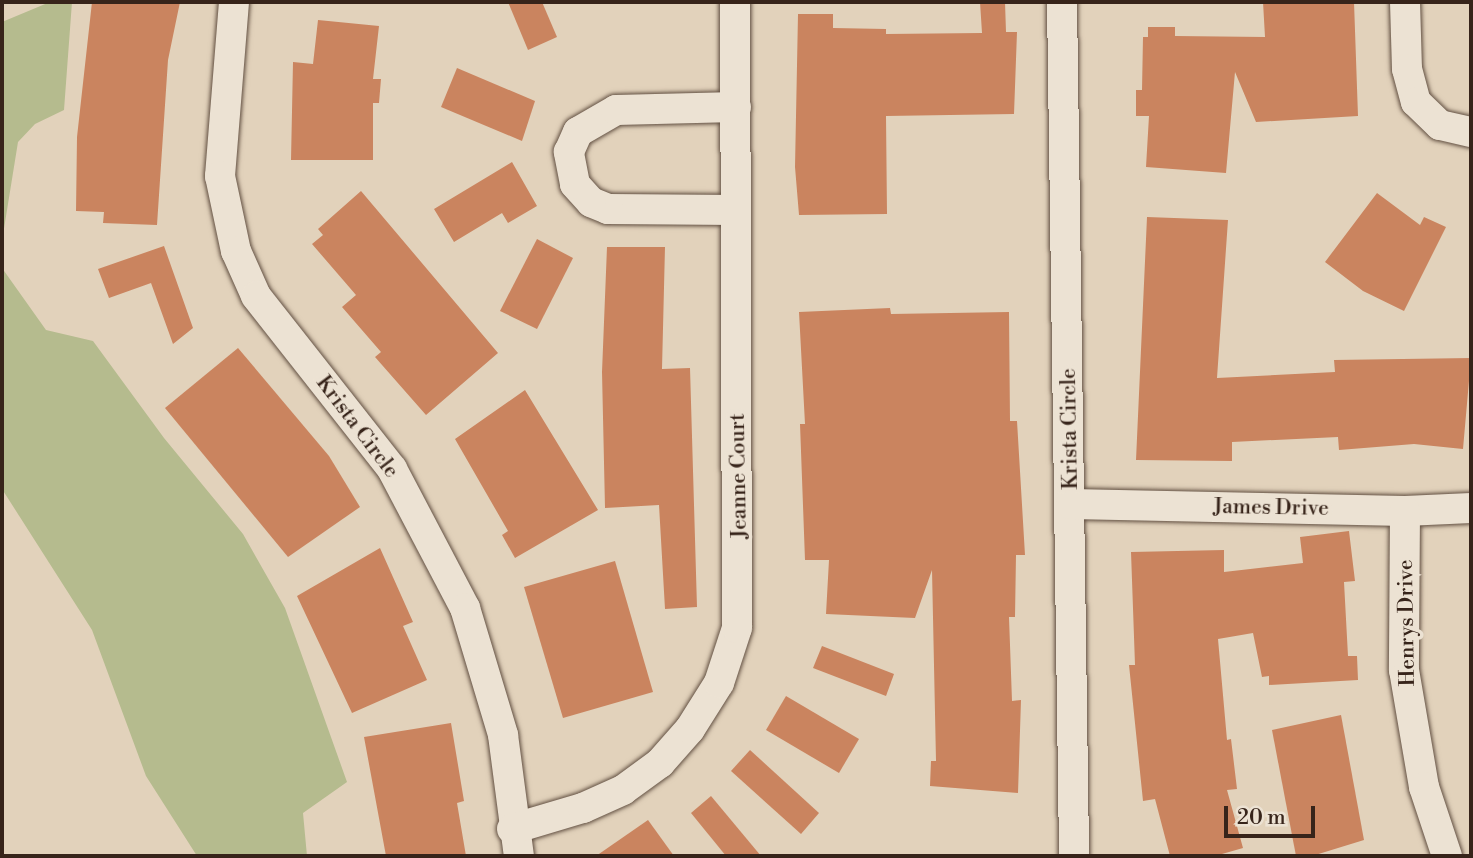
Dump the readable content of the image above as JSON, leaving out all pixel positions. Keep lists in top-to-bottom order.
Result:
{
  "streets": {
    "street": [
      "Krista Circle",
      "Jeanne Court",
      "James Drive",
      "Henrys Drive"
    ]
  },
  "crossings": [
    ["Krista Circle", "Jeanne Court"],
    ["Krista Circle", "James Drive"],
    ["James Drive", "Henrys Drive"]
  ],
  "scale_bar": "20 m"
}
